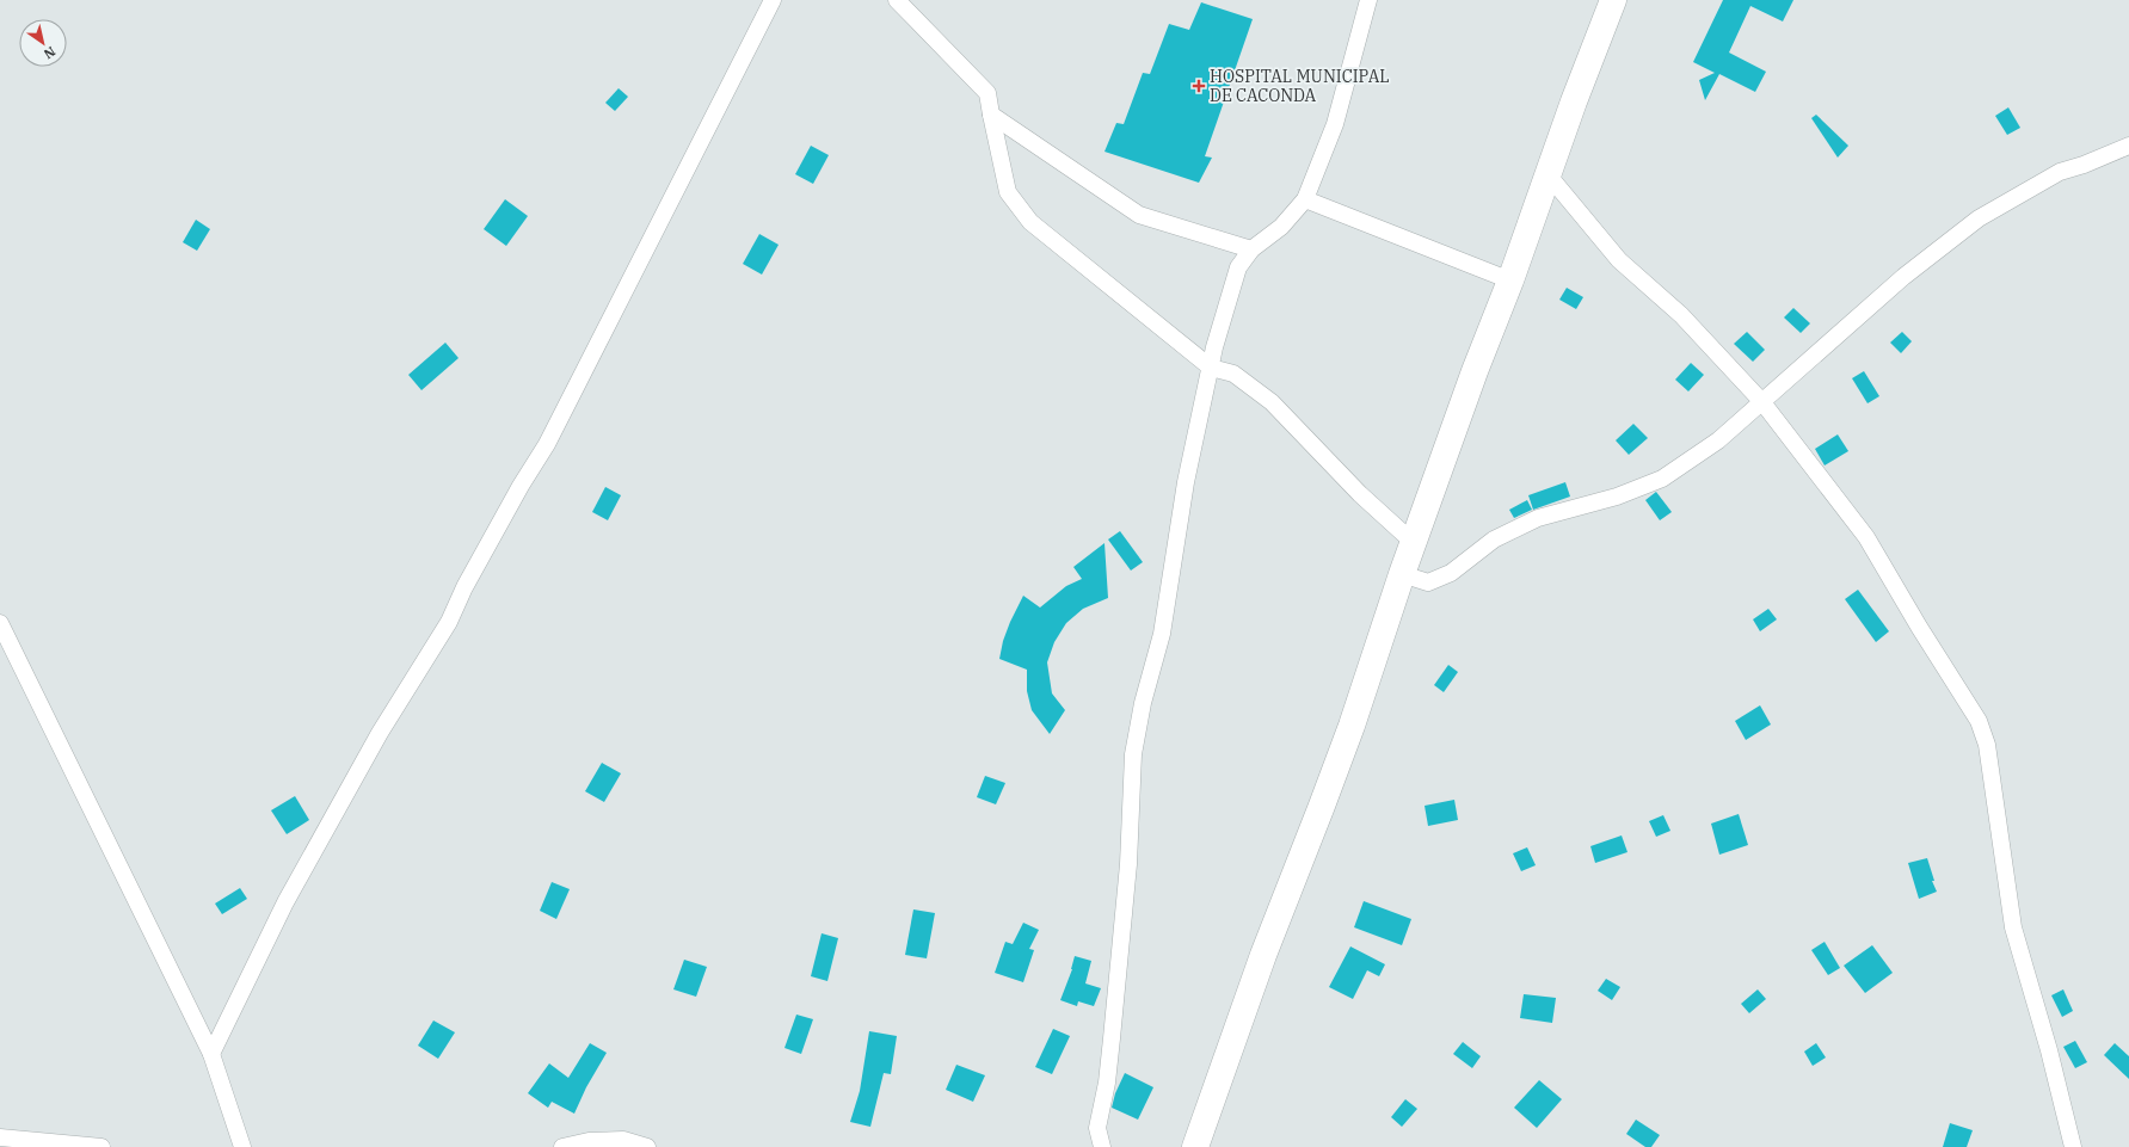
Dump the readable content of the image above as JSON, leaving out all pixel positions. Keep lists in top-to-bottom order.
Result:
{
  "places": {
    "health": ["HOSPITAL MUNICIPAL DE CACONDA"]
  },
  "north": "bottom right"
}
